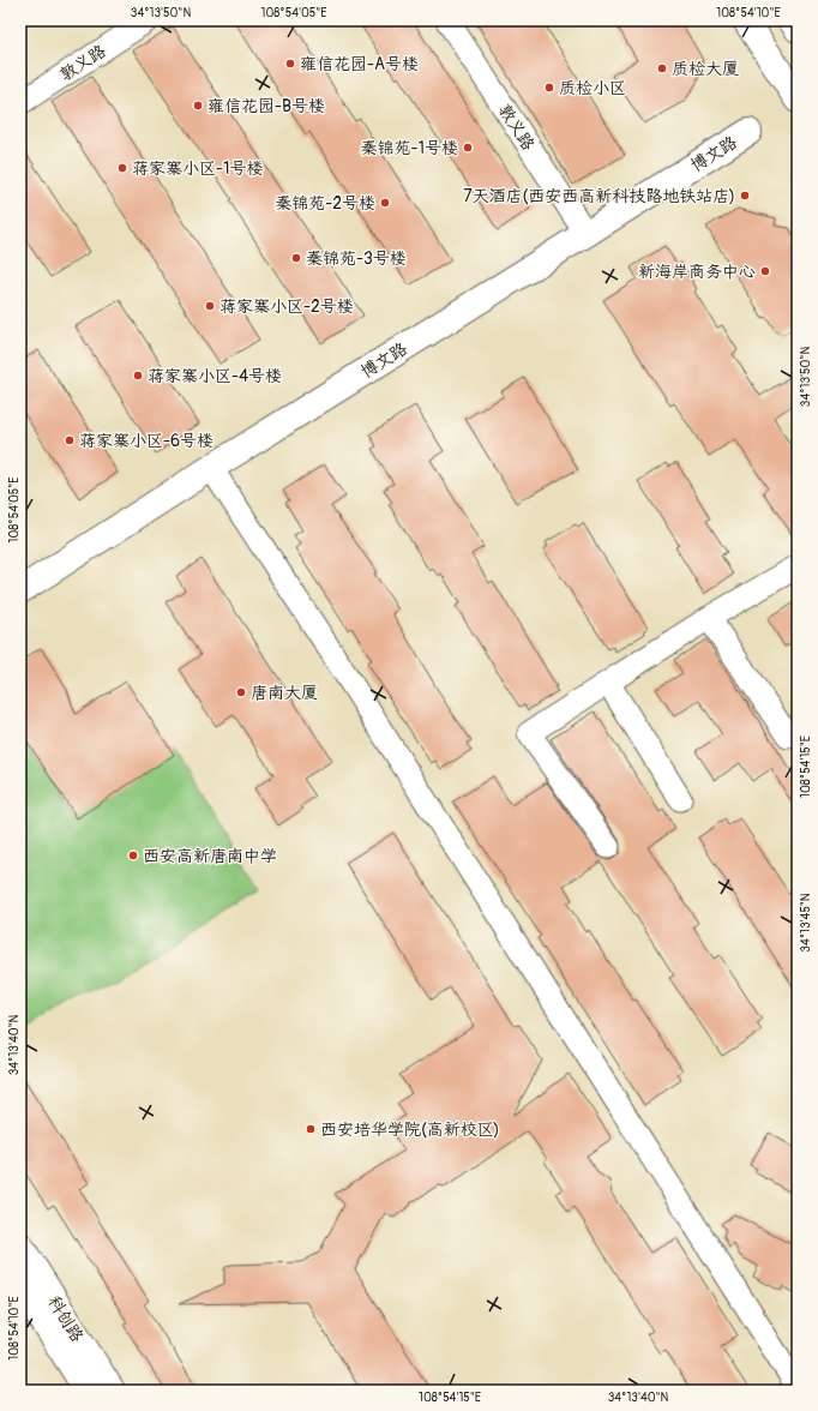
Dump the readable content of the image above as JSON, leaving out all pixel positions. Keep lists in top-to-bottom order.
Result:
{
  "streets": {
    "street": ["敦义路", "博文路", "科创路"]
  },
  "crossings": [
    ["敦义路", "博文路"]
  ],
  "places": [
    "雍信花园-A号楼",
    "质检大厦",
    "质检小区",
    "雍信花园-B号楼",
    "秦锦苑-1号楼",
    "蒋家寨小区-1号楼",
    "7天酒店(西安西高新科技路地铁站店)",
    "秦锦苑-2号楼",
    "秦锦苑-3号楼",
    "新海岸商务中心",
    "蒋家寨小区-2号楼",
    "蒋家寨小区-4号楼",
    "蒋家寨小区-6号楼",
    "唐南大厦",
    "西安高新唐南中学",
    "西安培华学院(高新校区)"
  ],
  "coordinates": [
    "34°13'50\"N",
    "108°54'05\"E",
    "108°54'10\"E",
    "108°54'15\"E",
    "34°13'45\"N",
    "34°13'40\"N"
  ]
}
